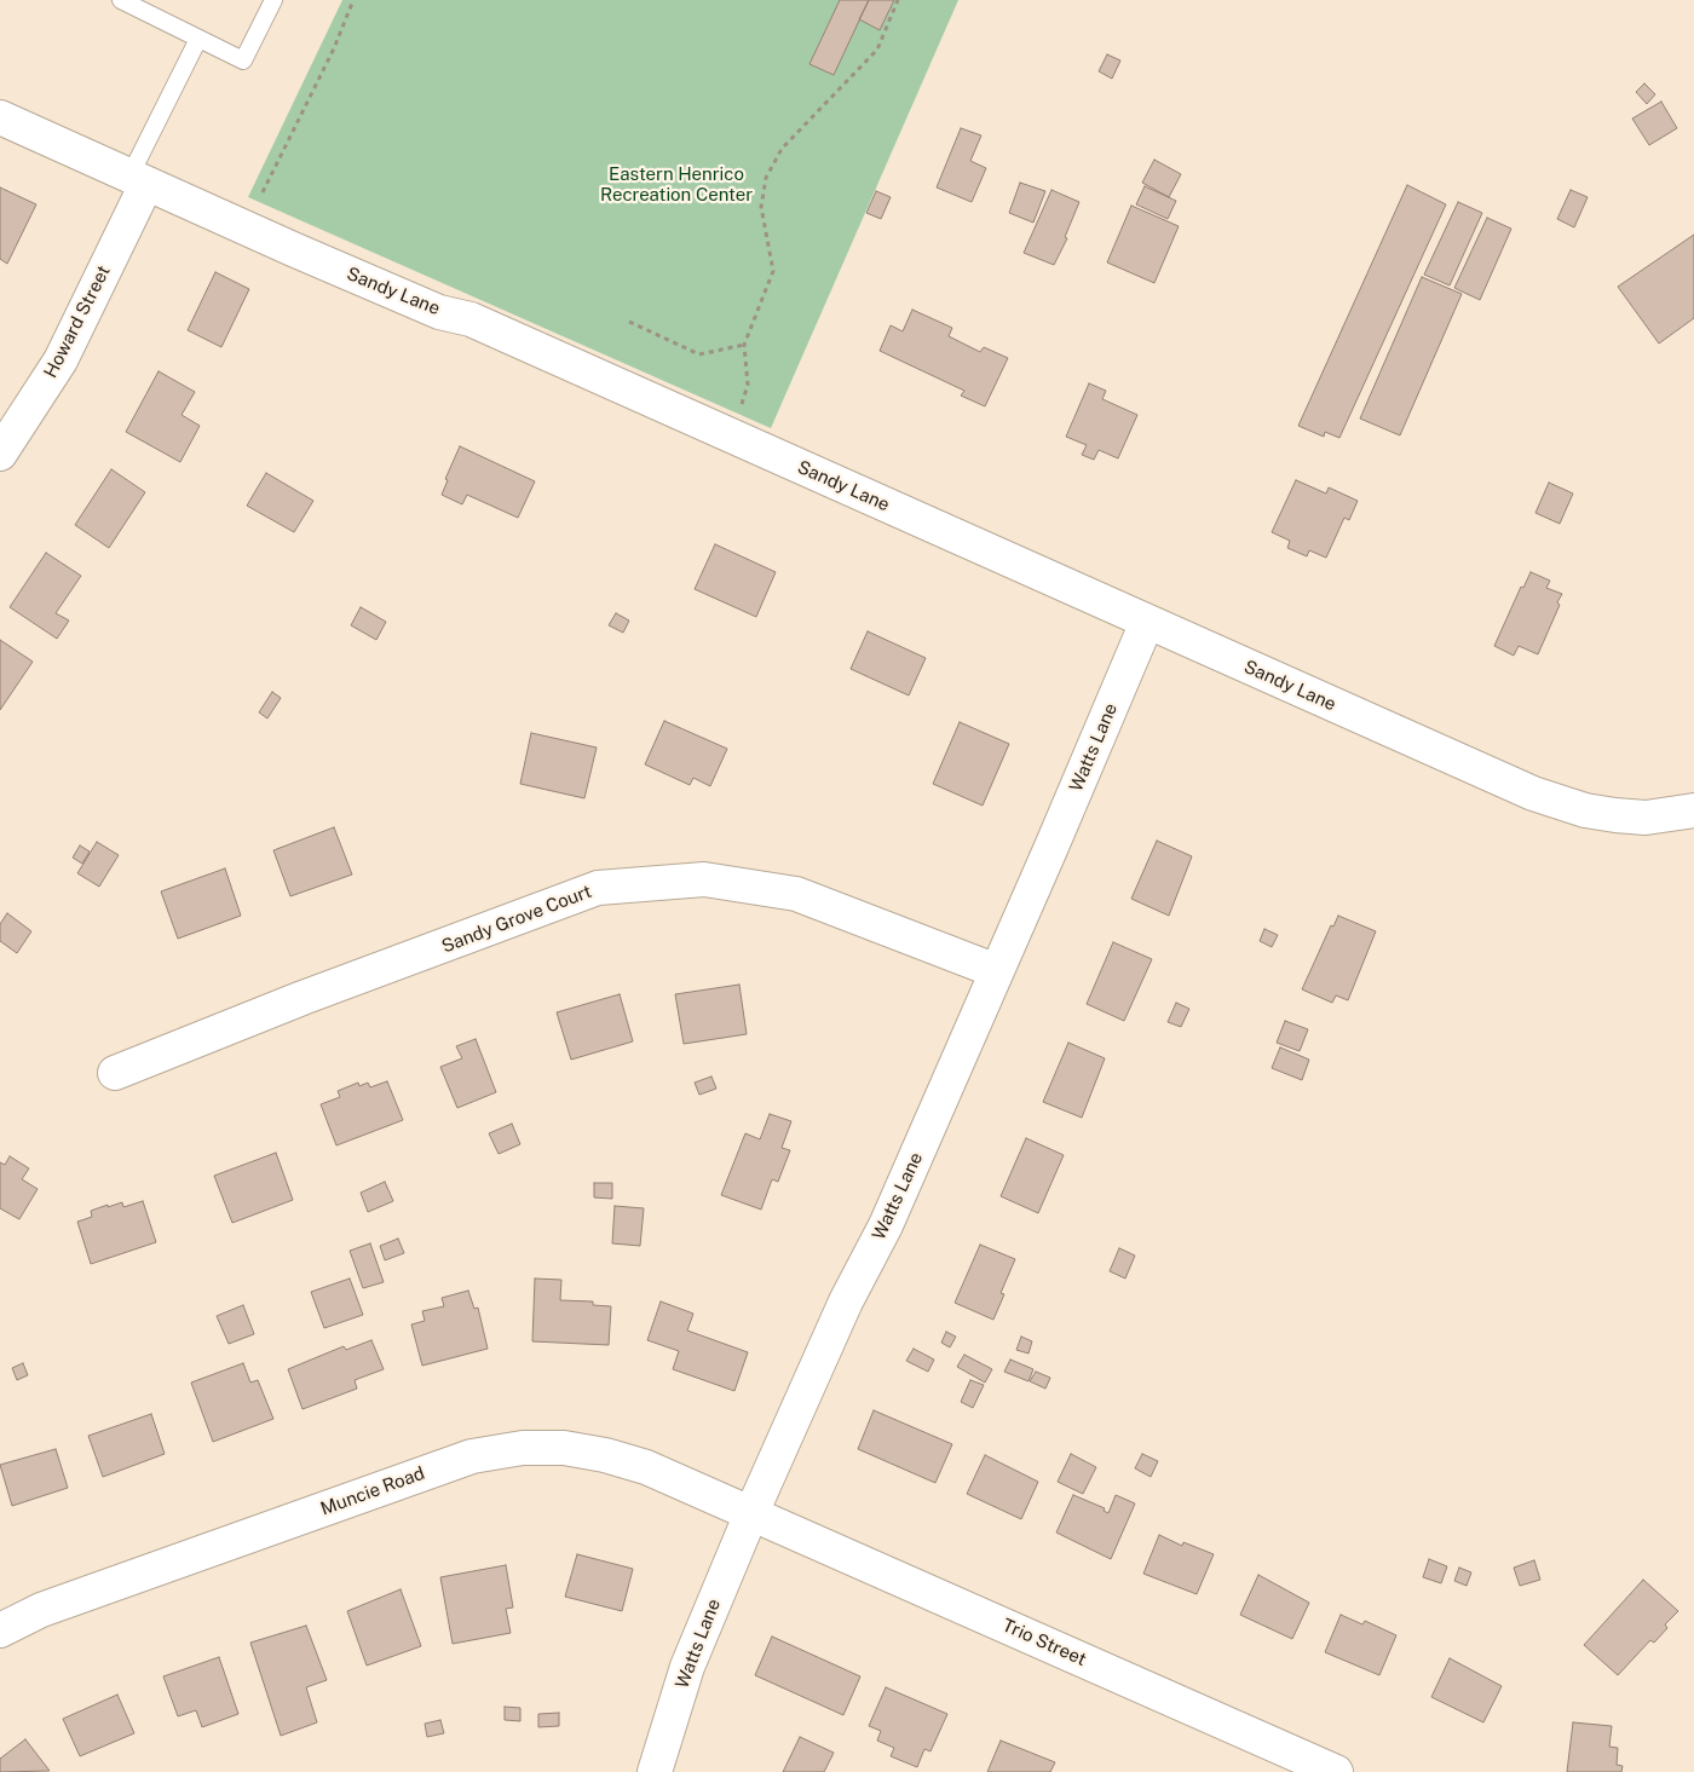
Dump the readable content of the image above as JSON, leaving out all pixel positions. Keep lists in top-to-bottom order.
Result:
{
  "streets": {
    "street": [
      "Sandy Lane",
      "Howard Street",
      "Watts Lane",
      "Sandy Grove Court",
      "Muncie Road",
      "Trio Street"
    ]
  },
  "crossings": [
    ["Sandy Lane", "Howard Street"],
    ["Sandy Lane", "Watts Lane"],
    ["Watts Lane", "Sandy Grove Court"],
    ["Watts Lane", "Muncie Road"],
    ["Watts Lane", "Trio Street"],
    ["Muncie Road", "Trio Street"]
  ],
  "parks": ["Eastern Henrico Recreation Center"]
}
